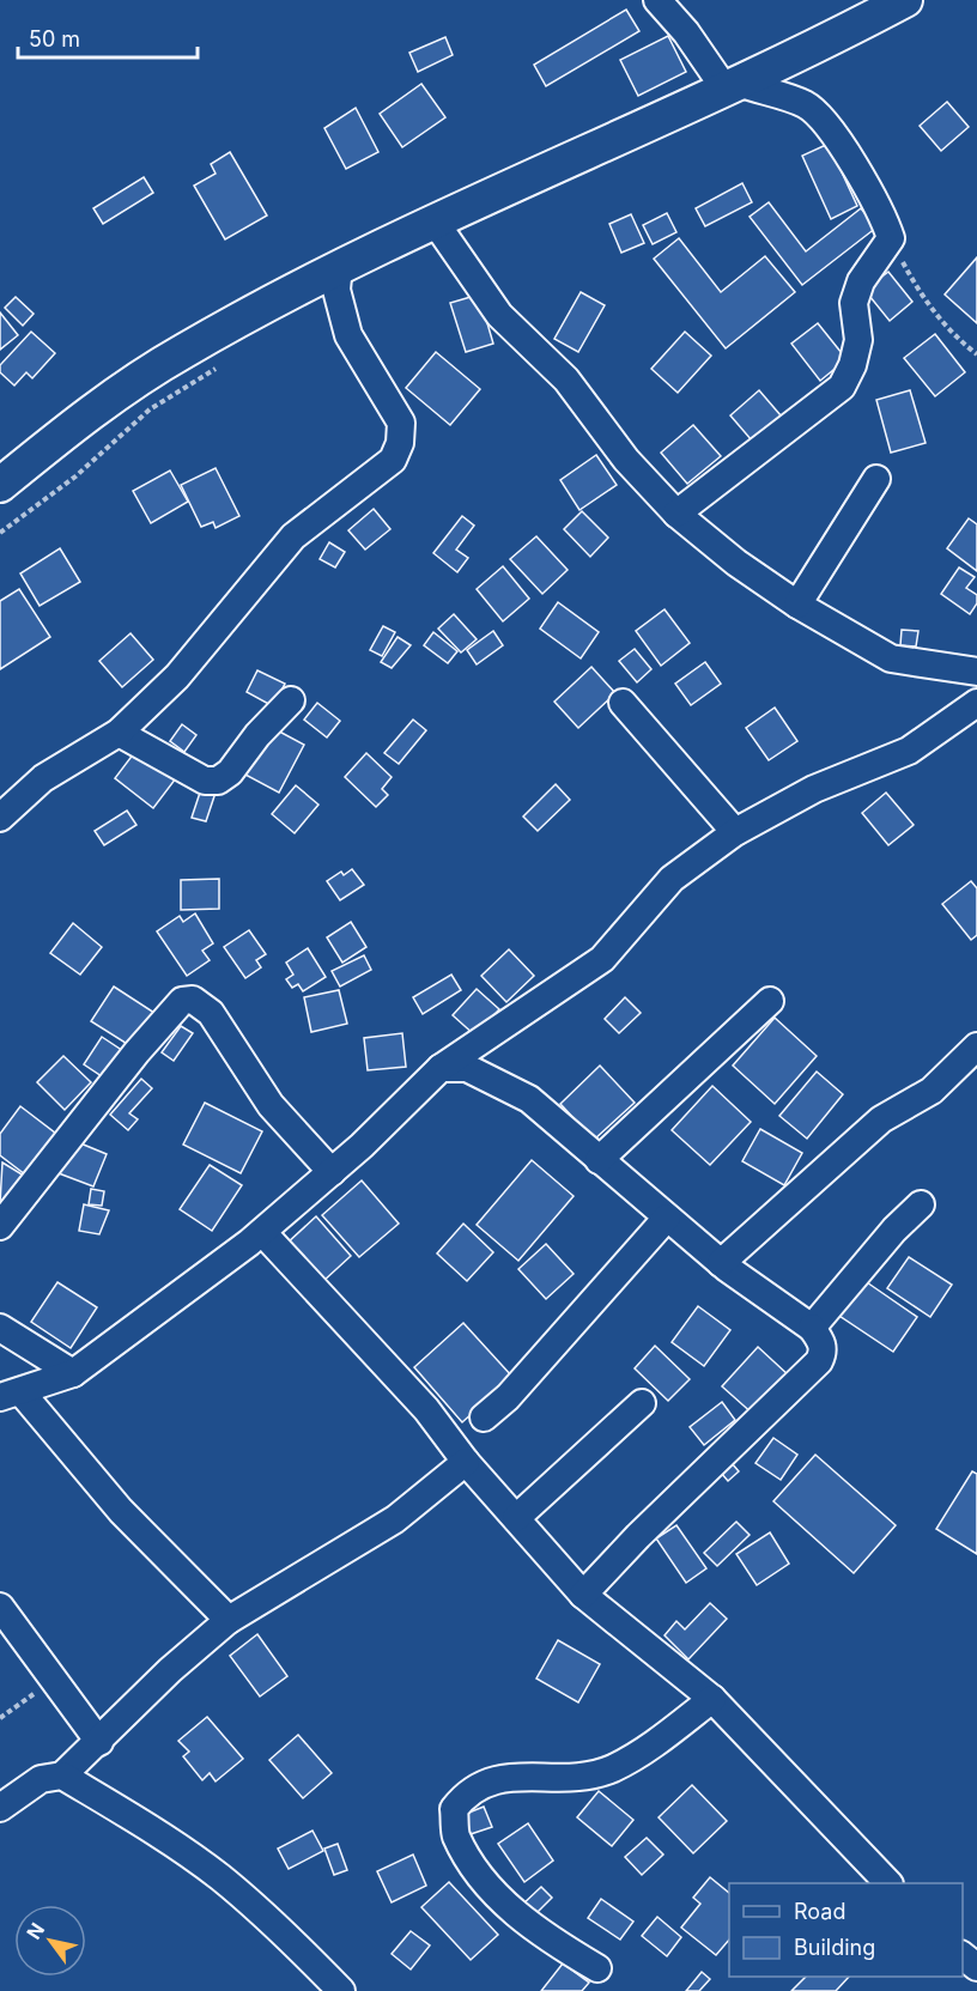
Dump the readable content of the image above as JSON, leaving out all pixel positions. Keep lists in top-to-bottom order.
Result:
{
  "legend": ["Road", "Building"],
  "scale_bar": "50 m",
  "north": "top left"
}
